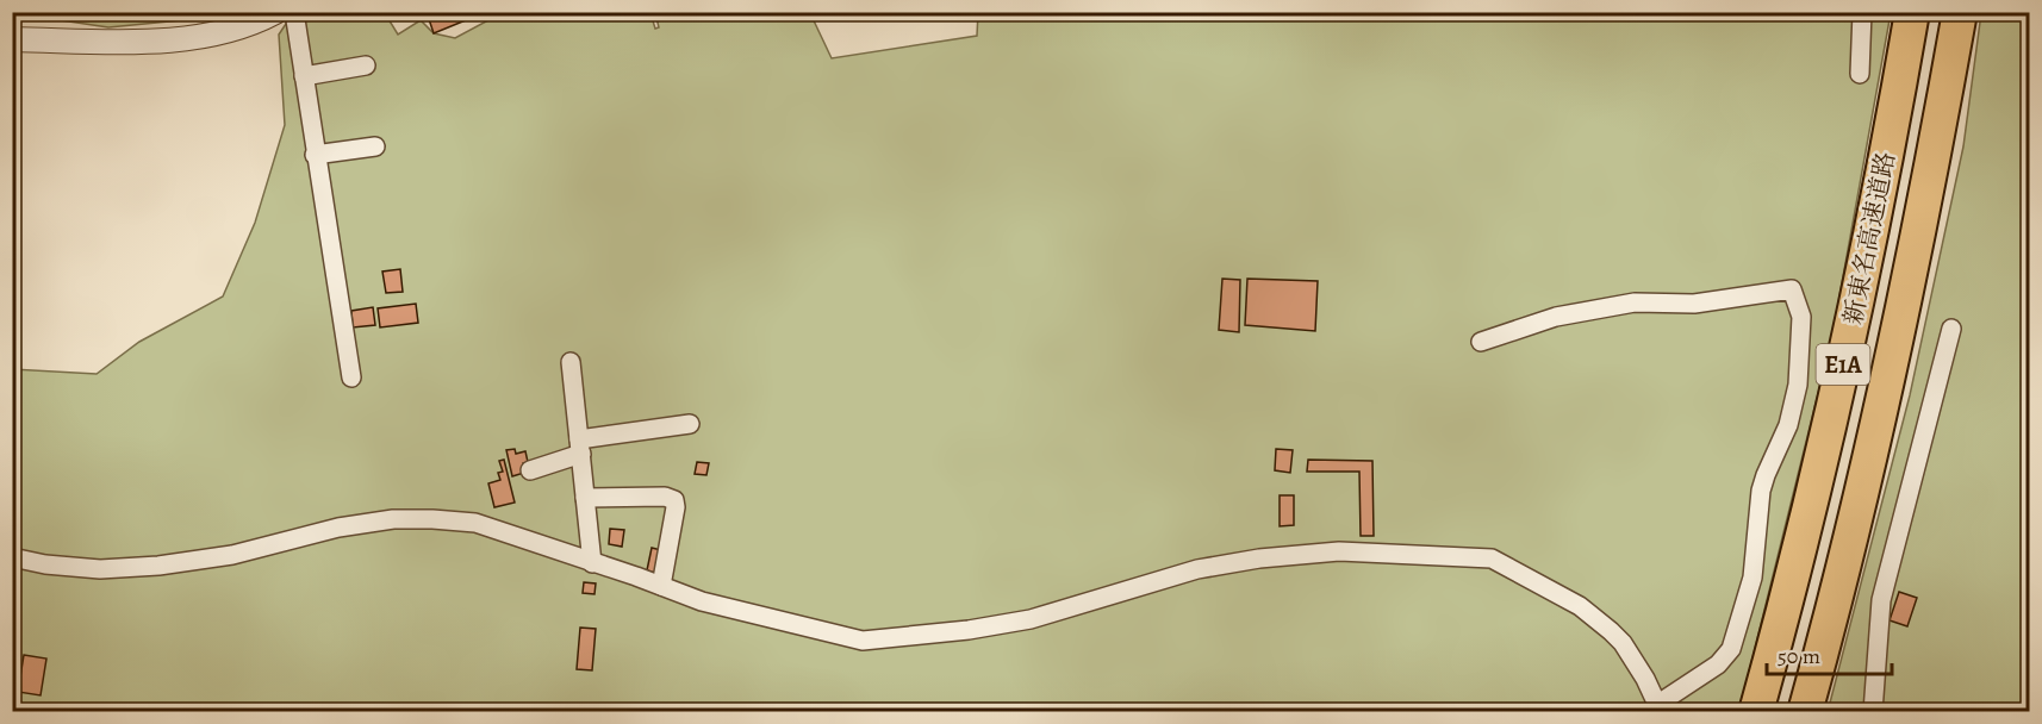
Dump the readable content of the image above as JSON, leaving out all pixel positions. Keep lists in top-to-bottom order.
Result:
{
  "streets": {
    "highway": ["新東名高速道路", "E1A"]
  },
  "scale_bar": "50 m"
}
